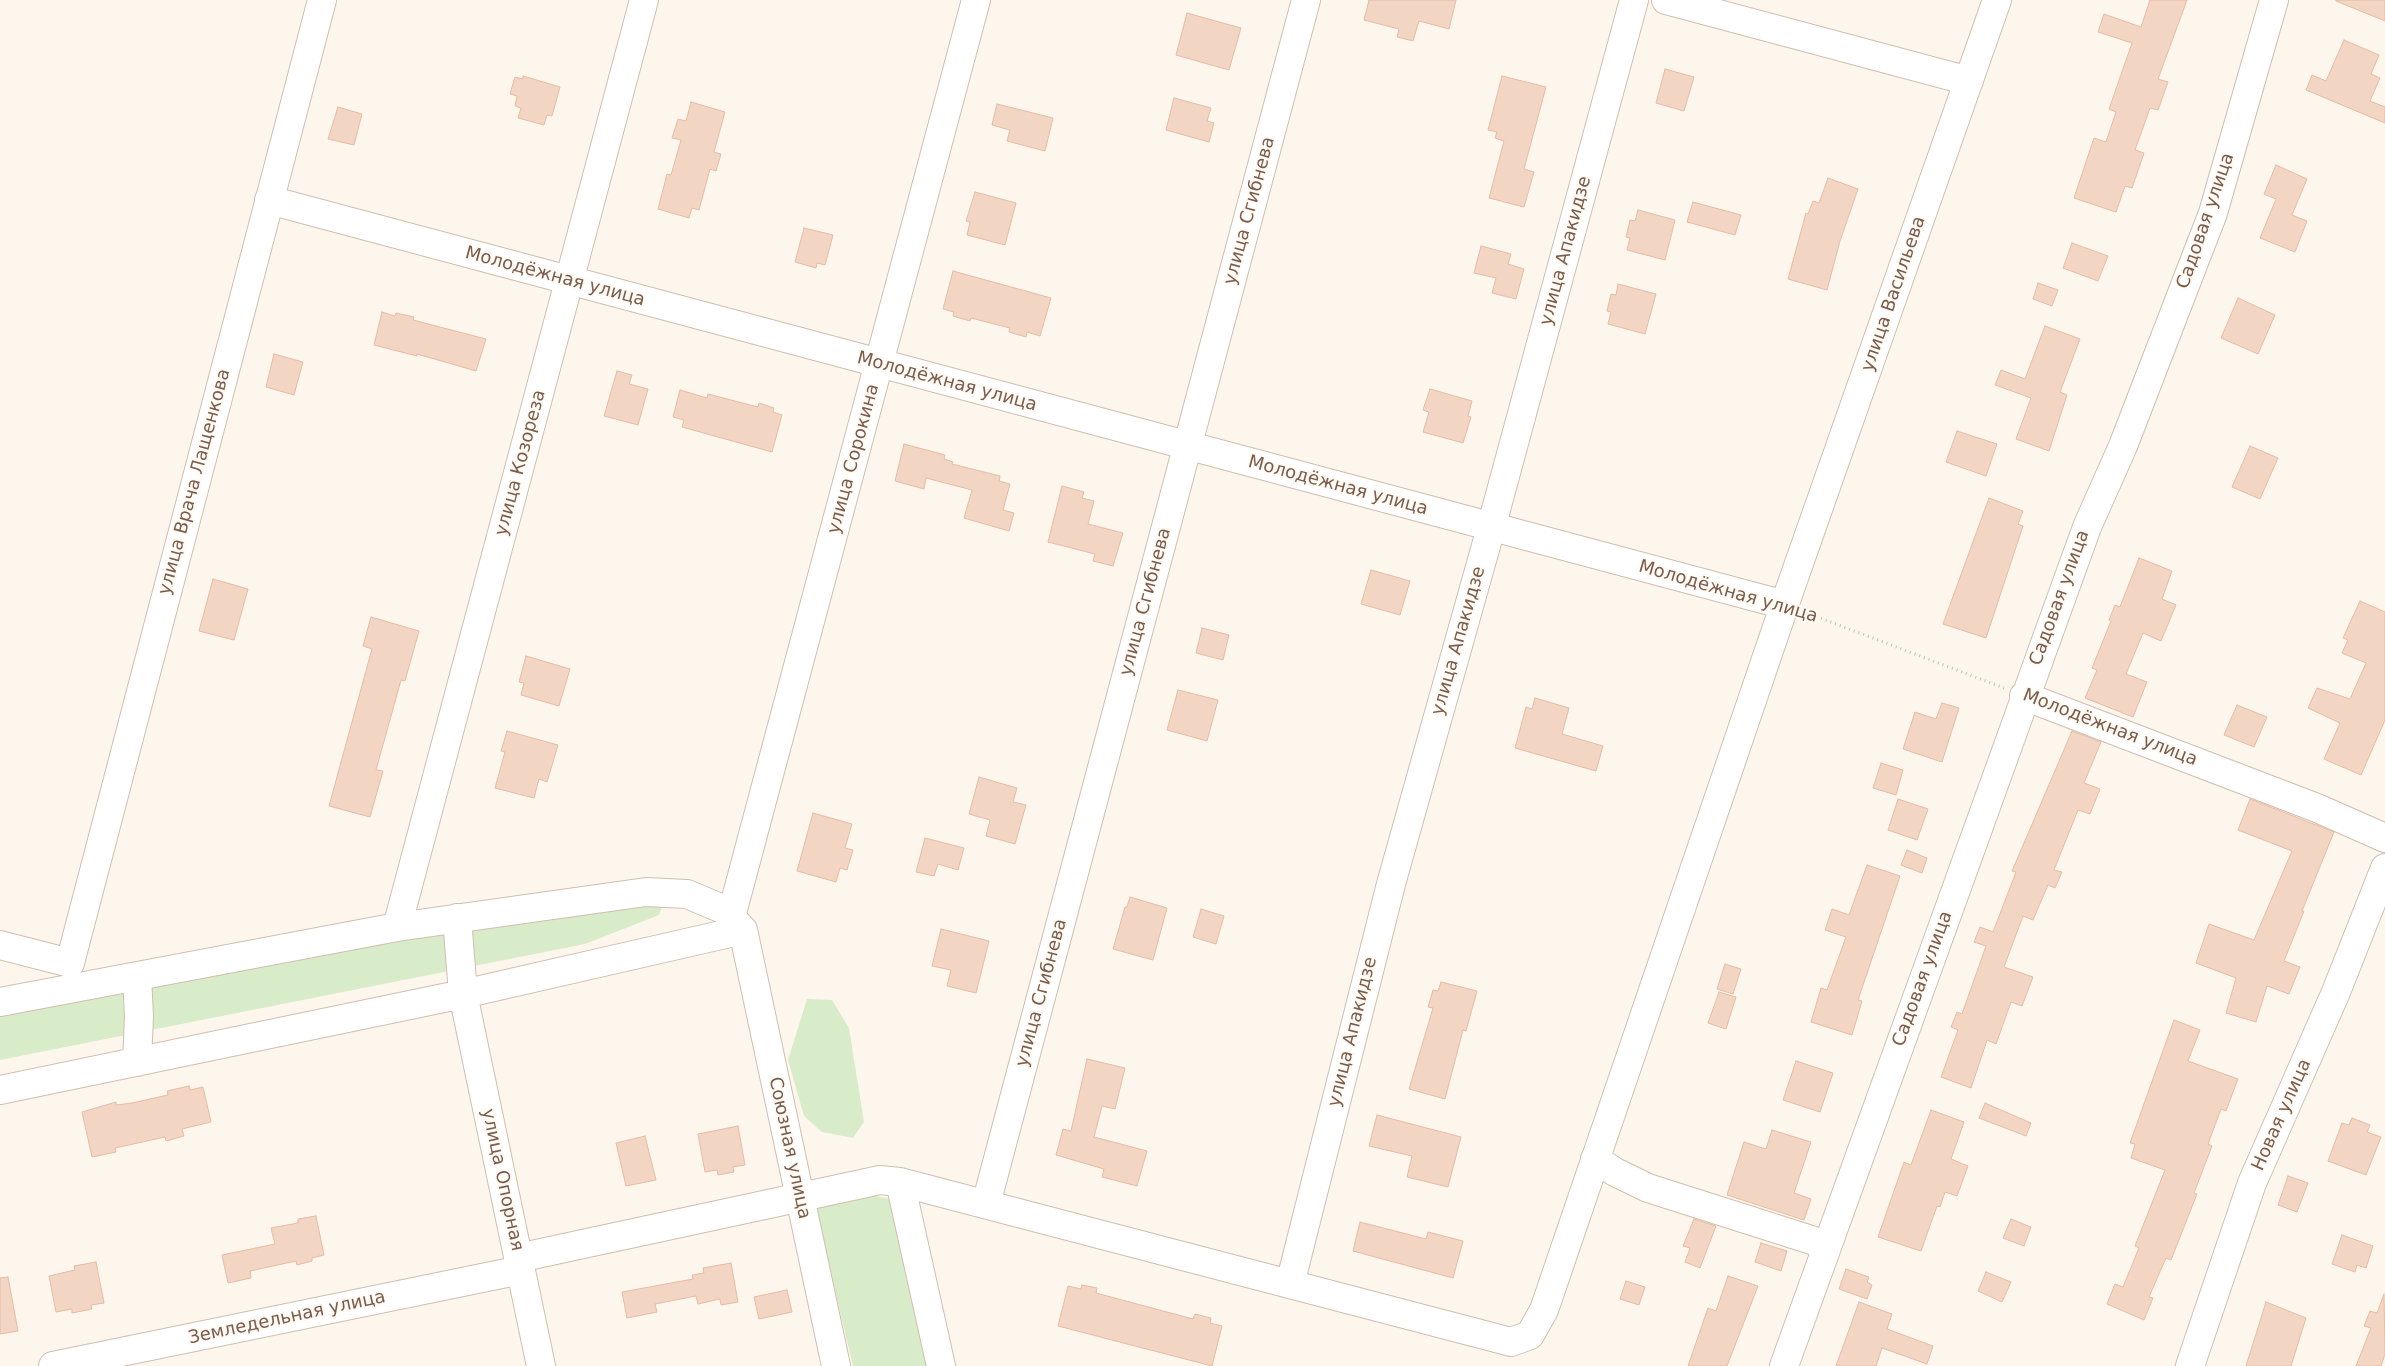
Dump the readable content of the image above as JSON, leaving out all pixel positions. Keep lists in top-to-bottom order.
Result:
{
  "streets": {
    "street": [
      "улица Сгибнева",
      "Садовая улица",
      "улица Апакидзе",
      "Молодёжная улица",
      "улица Васильева",
      "улица Сорокина",
      "улица Козореза",
      "улица Врача Лащенкова",
      "Новая улица",
      "Союзная улица",
      "улица Опорная",
      "Земледельная улица"
    ]
  },
  "crossings": [
    ["улица Сгибнева", "Молодёжная улица"],
    ["улица Сгибнева", "Земледельная улица"],
    ["Садовая улица", "Молодёжная улица"],
    ["улица Апакидзе", "Молодёжная улица"],
    ["улица Апакидзе", "улица Васильева"],
    ["улица Апакидзе", "Земледельная улица"],
    ["Молодёжная улица", "улица Васильева"],
    ["Молодёжная улица", "улица Сорокина"],
    ["Молодёжная улица", "улица Козореза"],
    ["Молодёжная улица", "улица Врача Лащенкова"],
    ["улица Васильева", "Земледельная улица"],
    ["улица Сорокина", "Союзная улица"],
    ["Союзная улица", "Земледельная улица"],
    ["улица Опорная", "Земледельная улица"]
  ]
}
